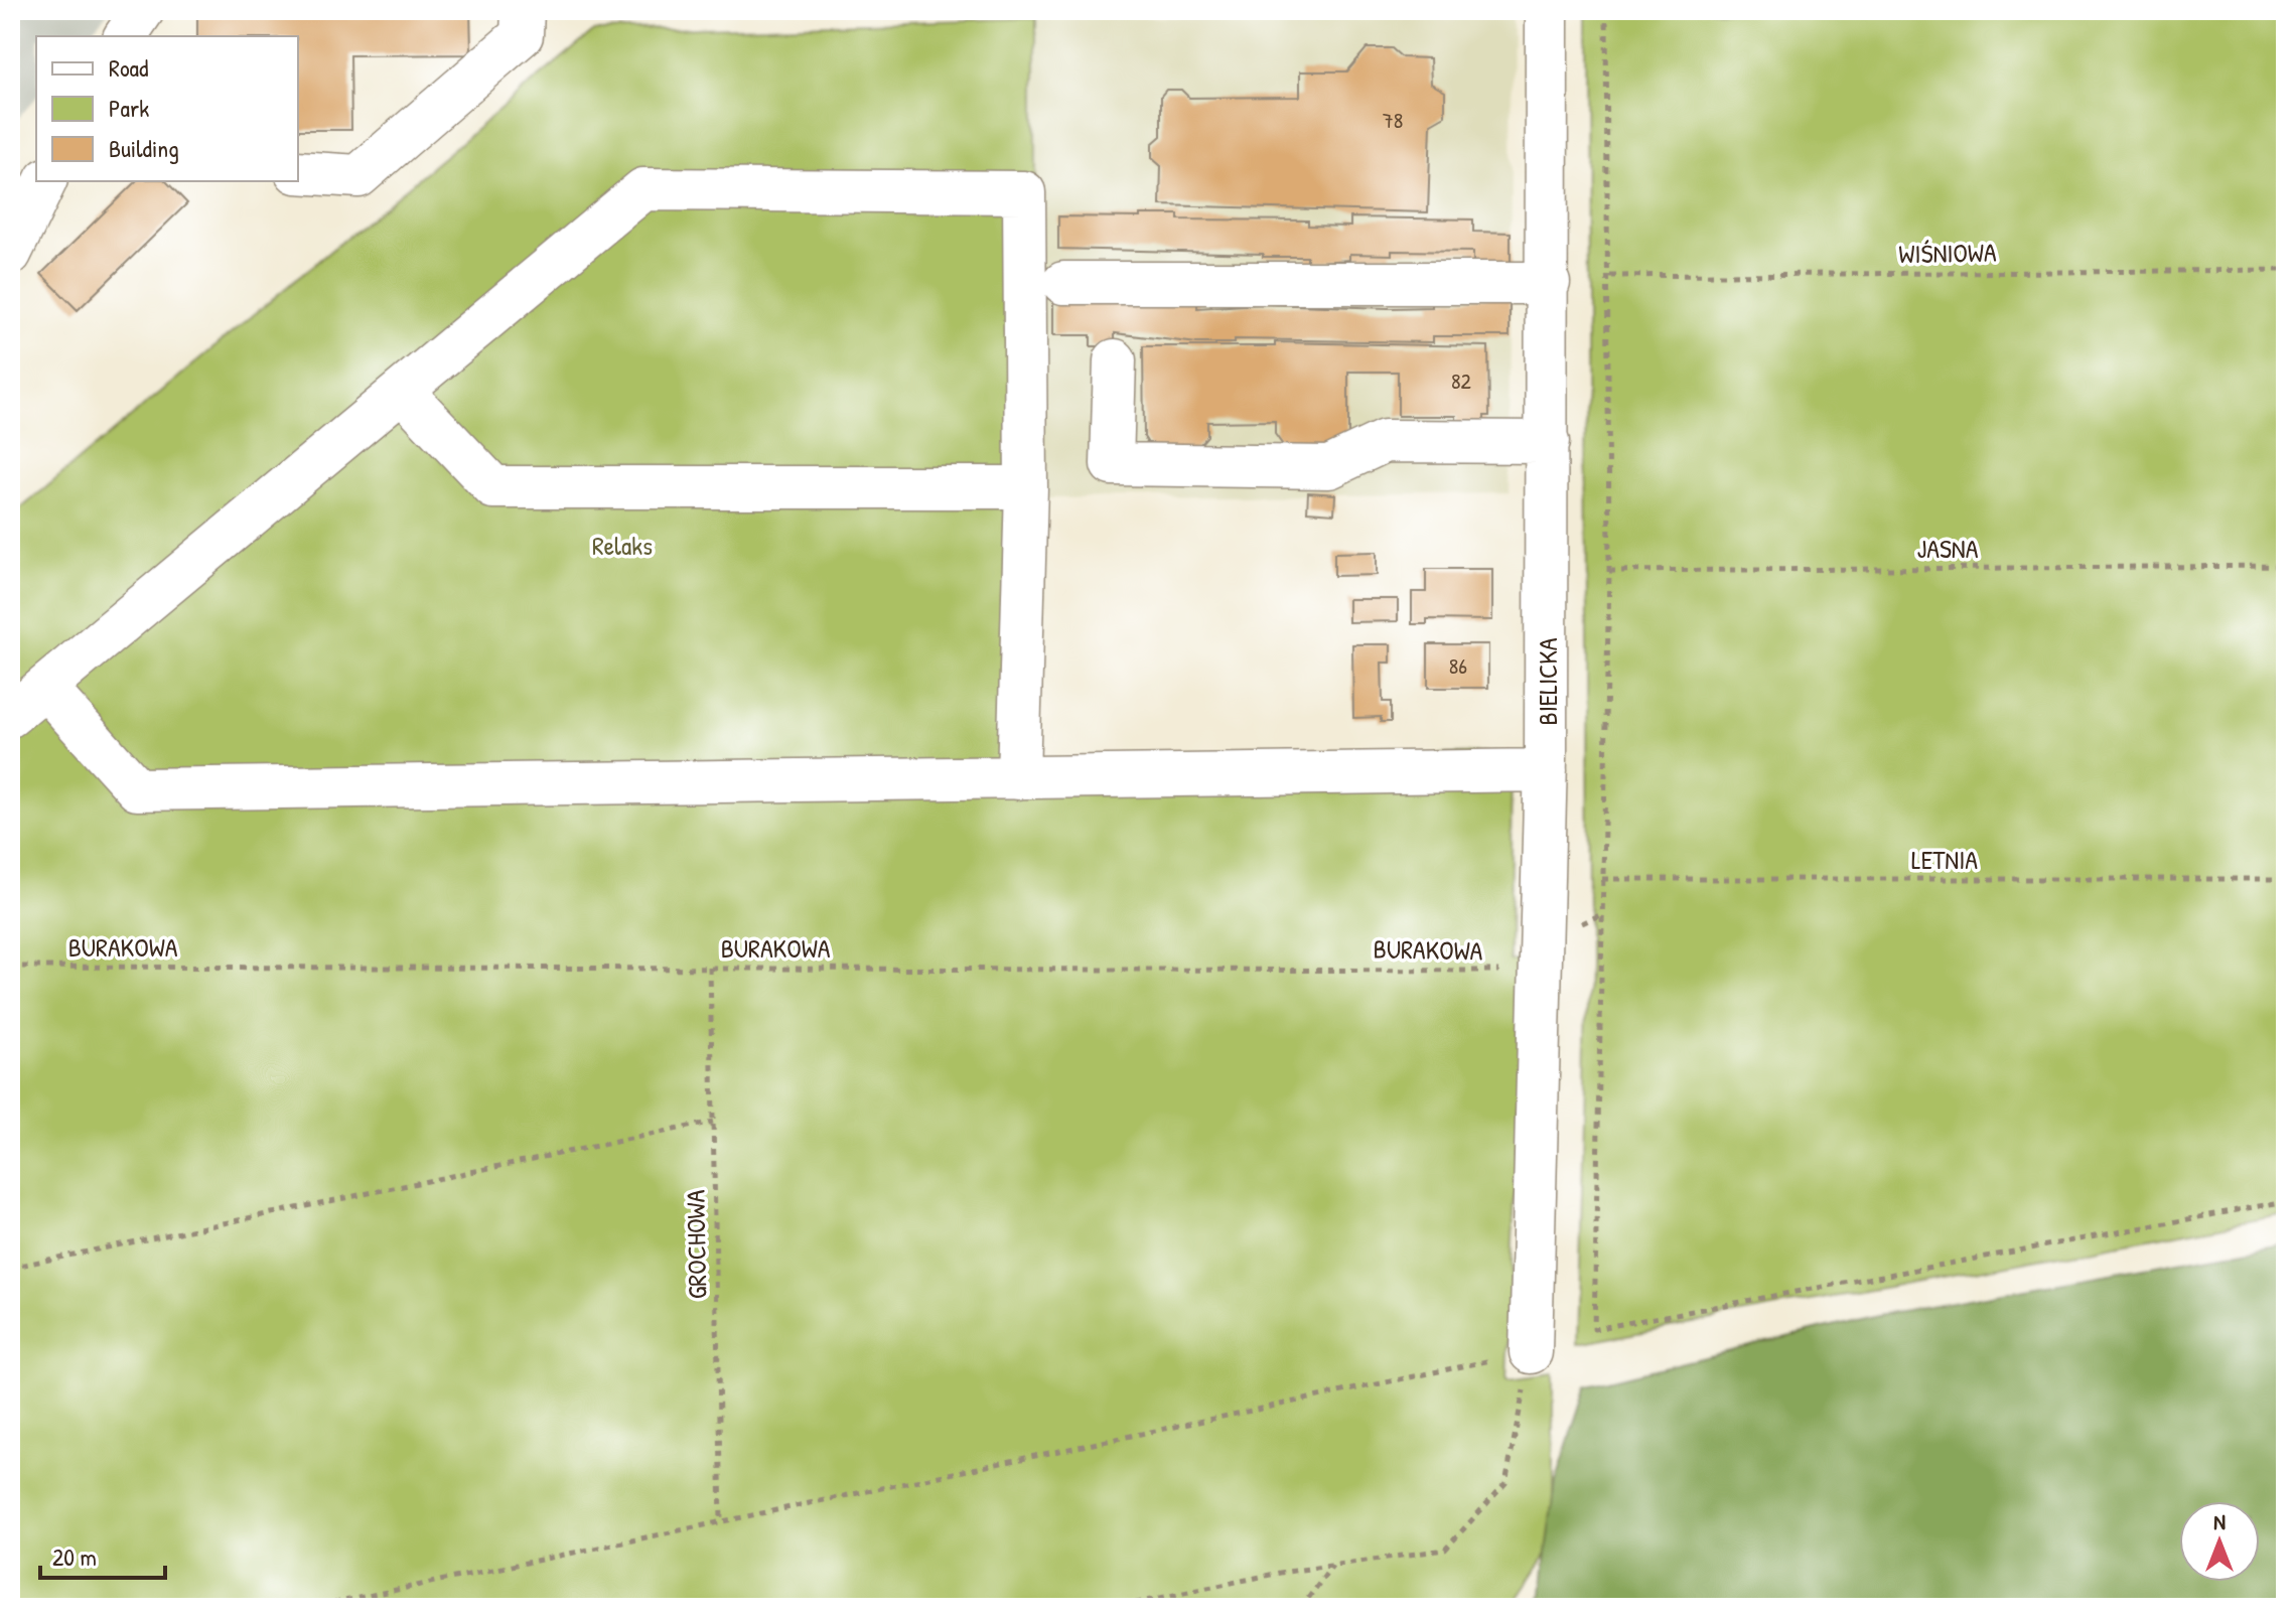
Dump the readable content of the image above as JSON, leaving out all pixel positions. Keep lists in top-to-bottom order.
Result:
{
  "streets": {
    "street": ["BIELICKA"],
    "path": [
      "WIŚNIOWA",
      "JASNA",
      "LETNIA",
      "BURAKOWA",
      "GROCHOWA"
    ]
  },
  "crossings": [
    ["BIELICKA", "BURAKOWA"],
    ["BURAKOWA", "GROCHOWA"]
  ],
  "parks": ["Relaks"],
  "house_numbers": ["78", "82", "86"],
  "legend": ["Road", "Park", "Building"],
  "scale_bar": "20 m",
  "north": "top"
}
